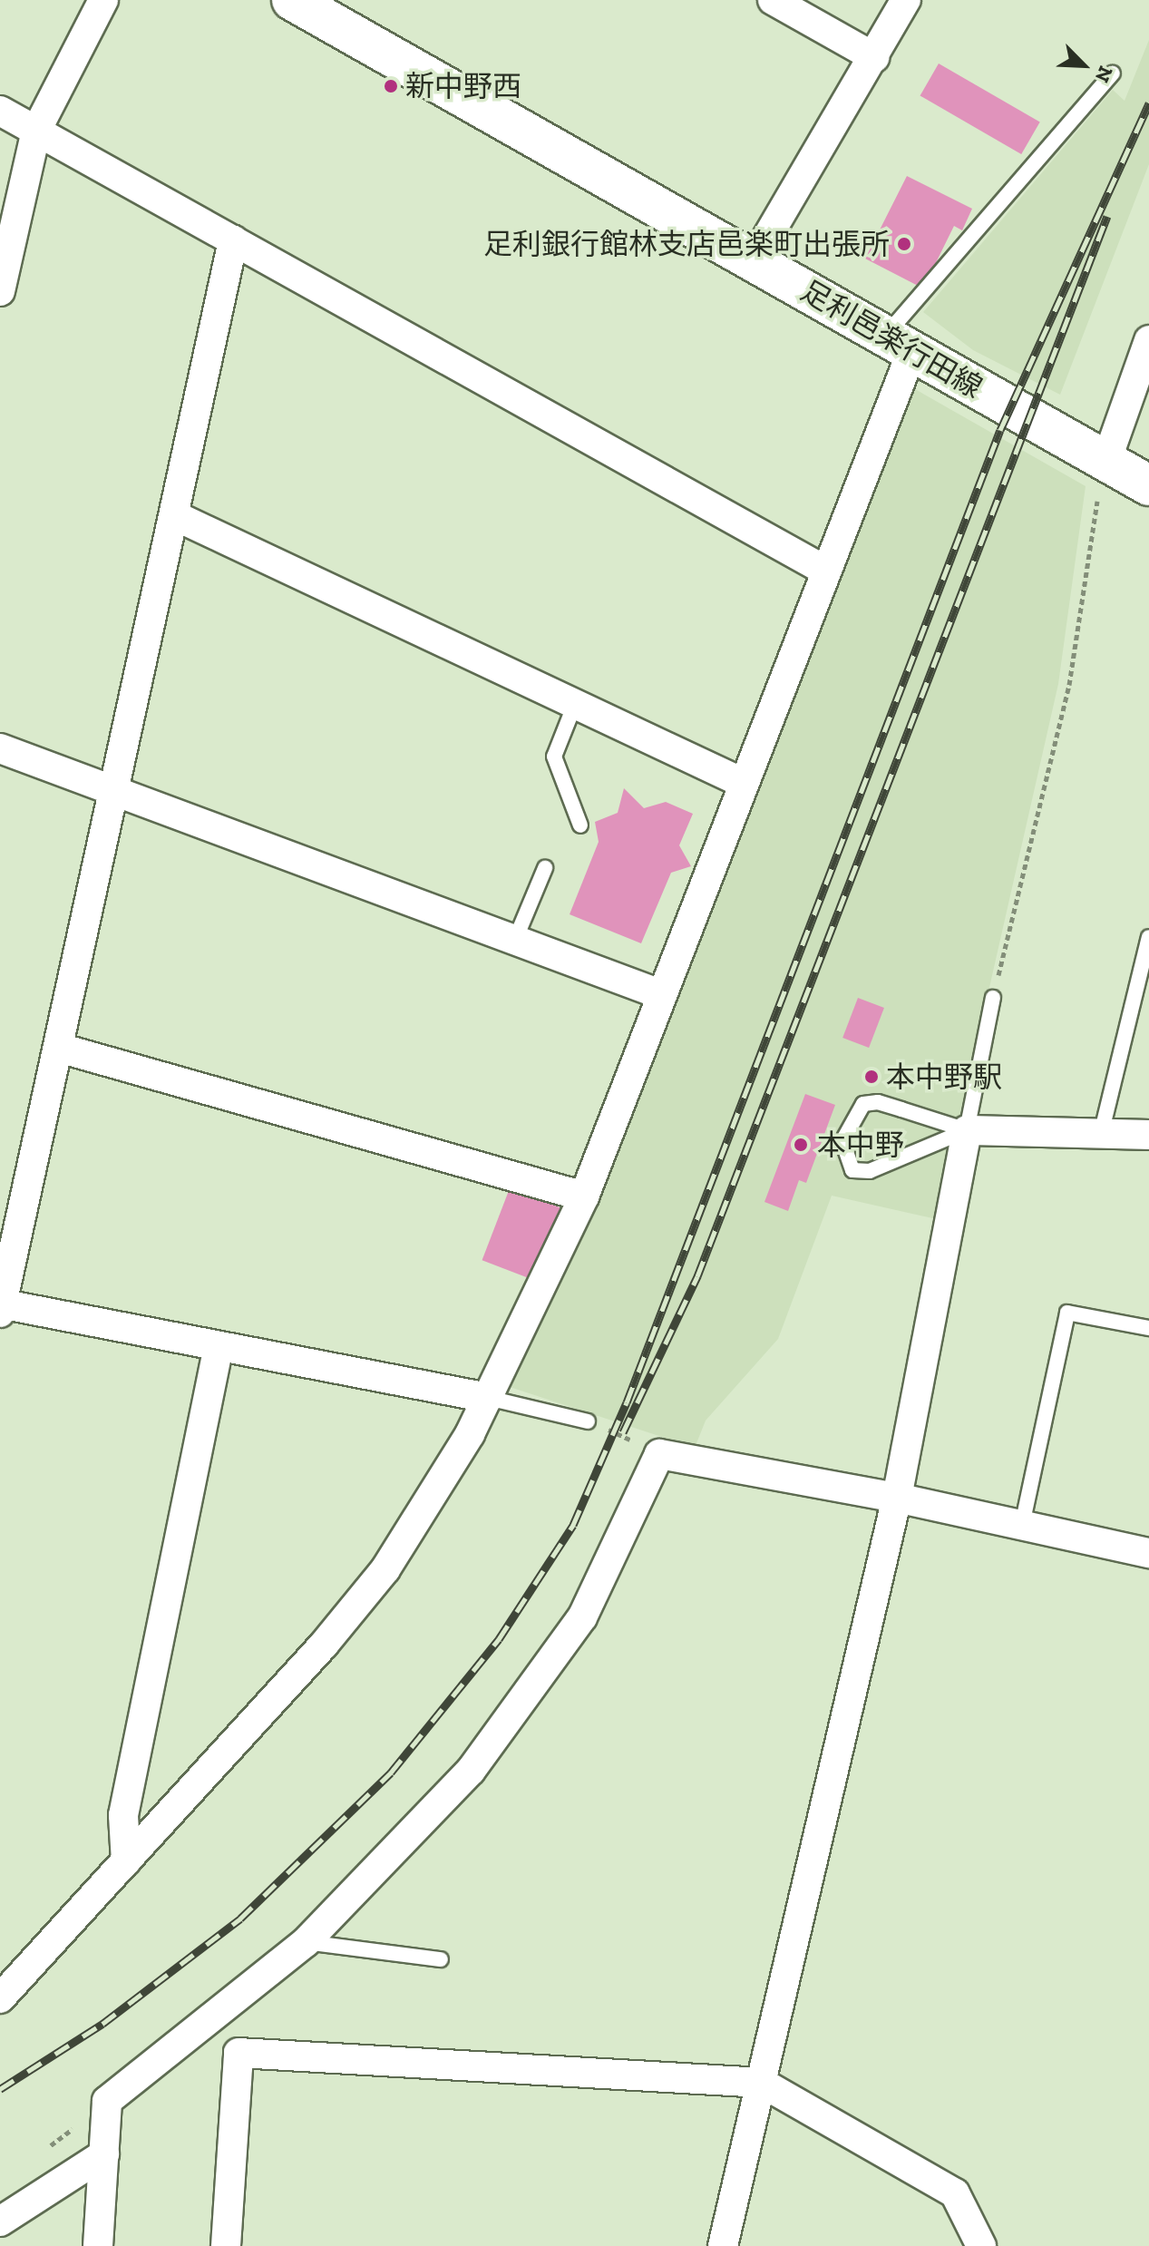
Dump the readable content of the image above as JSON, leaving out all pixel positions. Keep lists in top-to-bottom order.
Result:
{
  "streets": {
    "main road": ["足利邑楽行田線"]
  },
  "places": [
    "新中野西",
    "足利銀行館林支店邑楽町出張所",
    "本中野駅",
    "本中野"
  ],
  "north": "bottom right"
}
